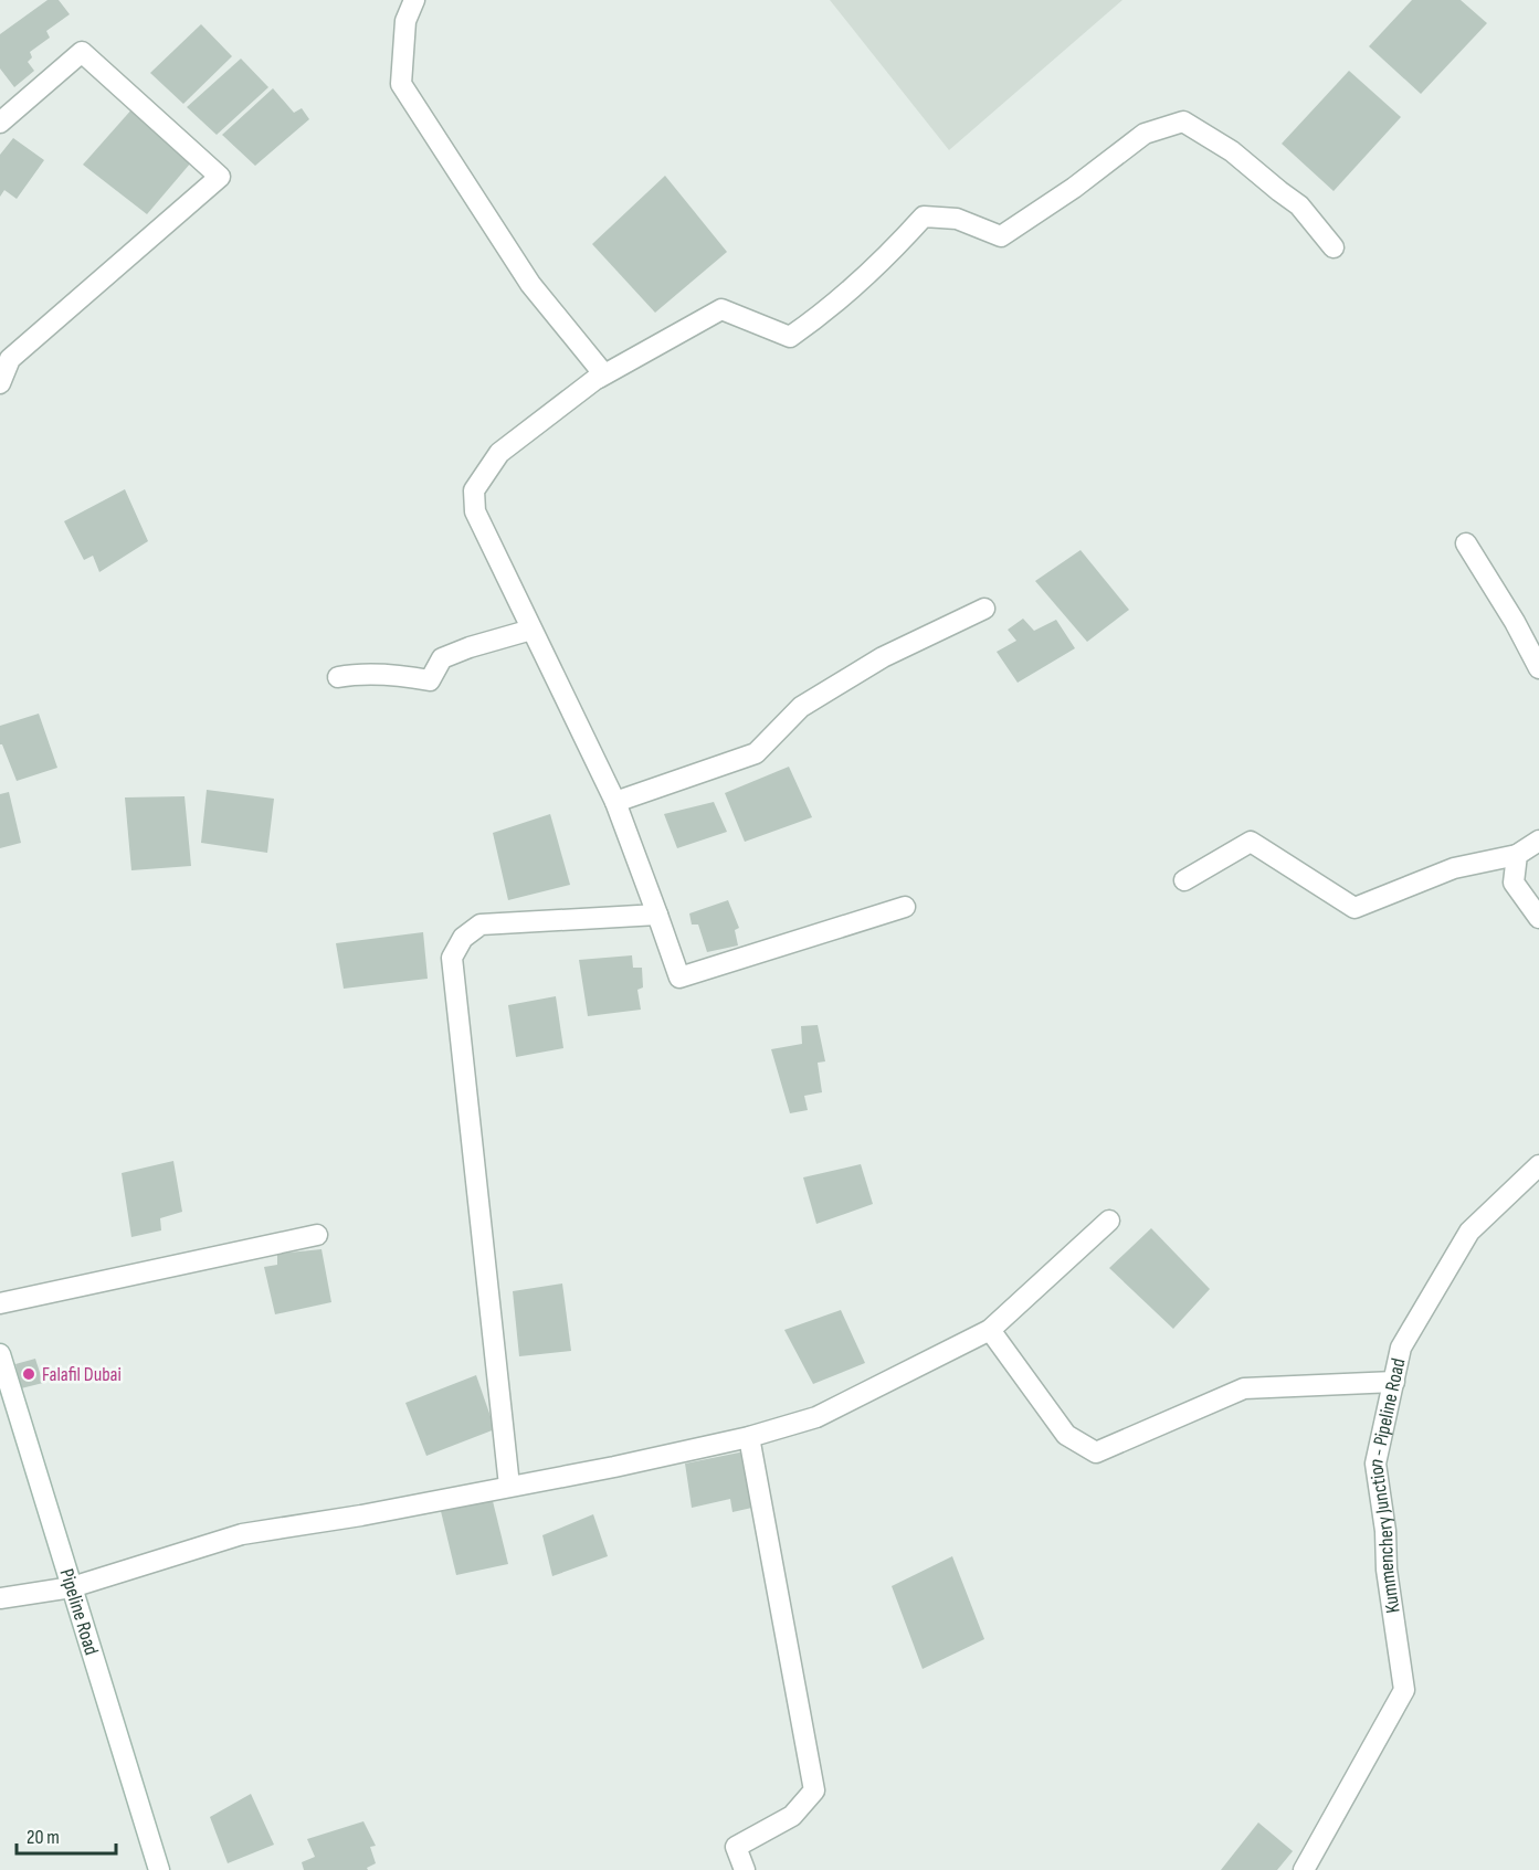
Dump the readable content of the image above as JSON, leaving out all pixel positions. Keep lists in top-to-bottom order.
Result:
{
  "streets": {
    "street": ["Kummenchery Junction - Pipeline Road", "Pipeline Road"]
  },
  "places": ["Falafil Dubai"],
  "scale_bar": "20 m"
}
